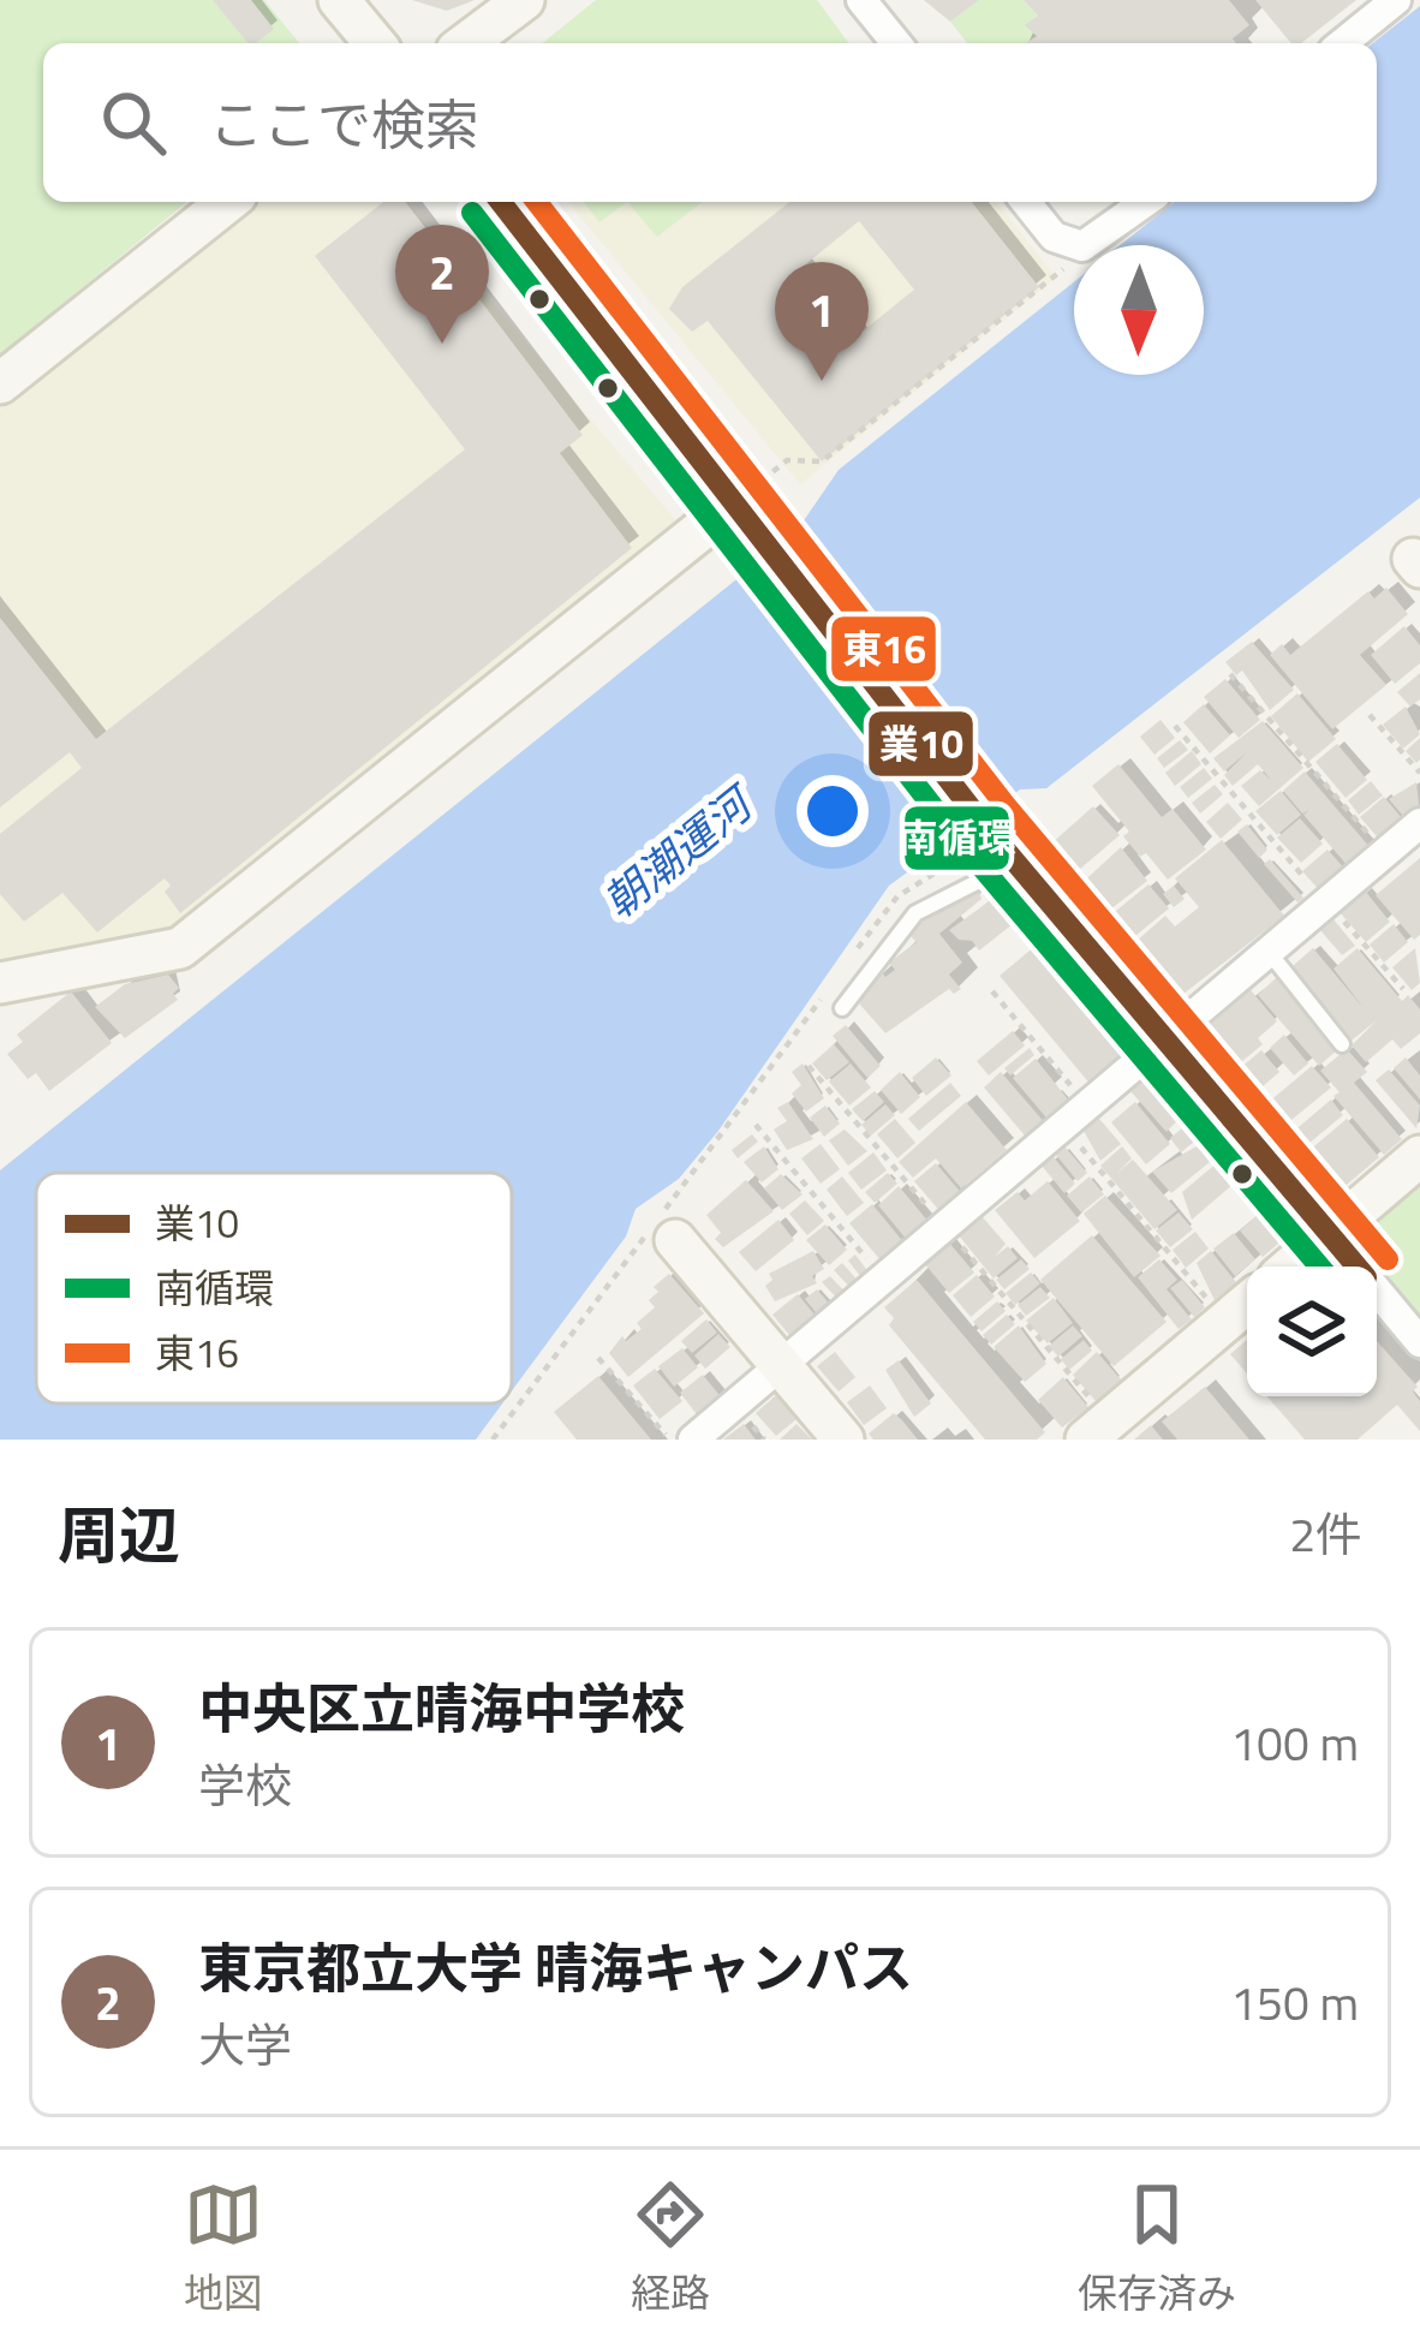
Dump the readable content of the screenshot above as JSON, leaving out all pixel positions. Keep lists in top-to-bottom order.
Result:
{
  "water": ["朝潮運河"],
  "lines": ["transit line 業10", "transit line 東16", "transit line 南循環"],
  "legend": ["業10", "南循環", "東16"],
  "north": "bottom",
  "page": {
    "search": "ここで検索",
    "pins": ["2", "1"],
    "heading": ["周辺", "2件"],
    "list": [
      {
        "mark": "1",
        "name": "中央区立晴海中学校",
        "note": "学校",
        "value": "100 m"
      },
      {
        "mark": "2",
        "name": "東京都立大学 晴海キャンパス",
        "note": "大学",
        "value": "150 m"
      }
    ],
    "nav": ["地図", "経路", "保存済み"]
  }
}
